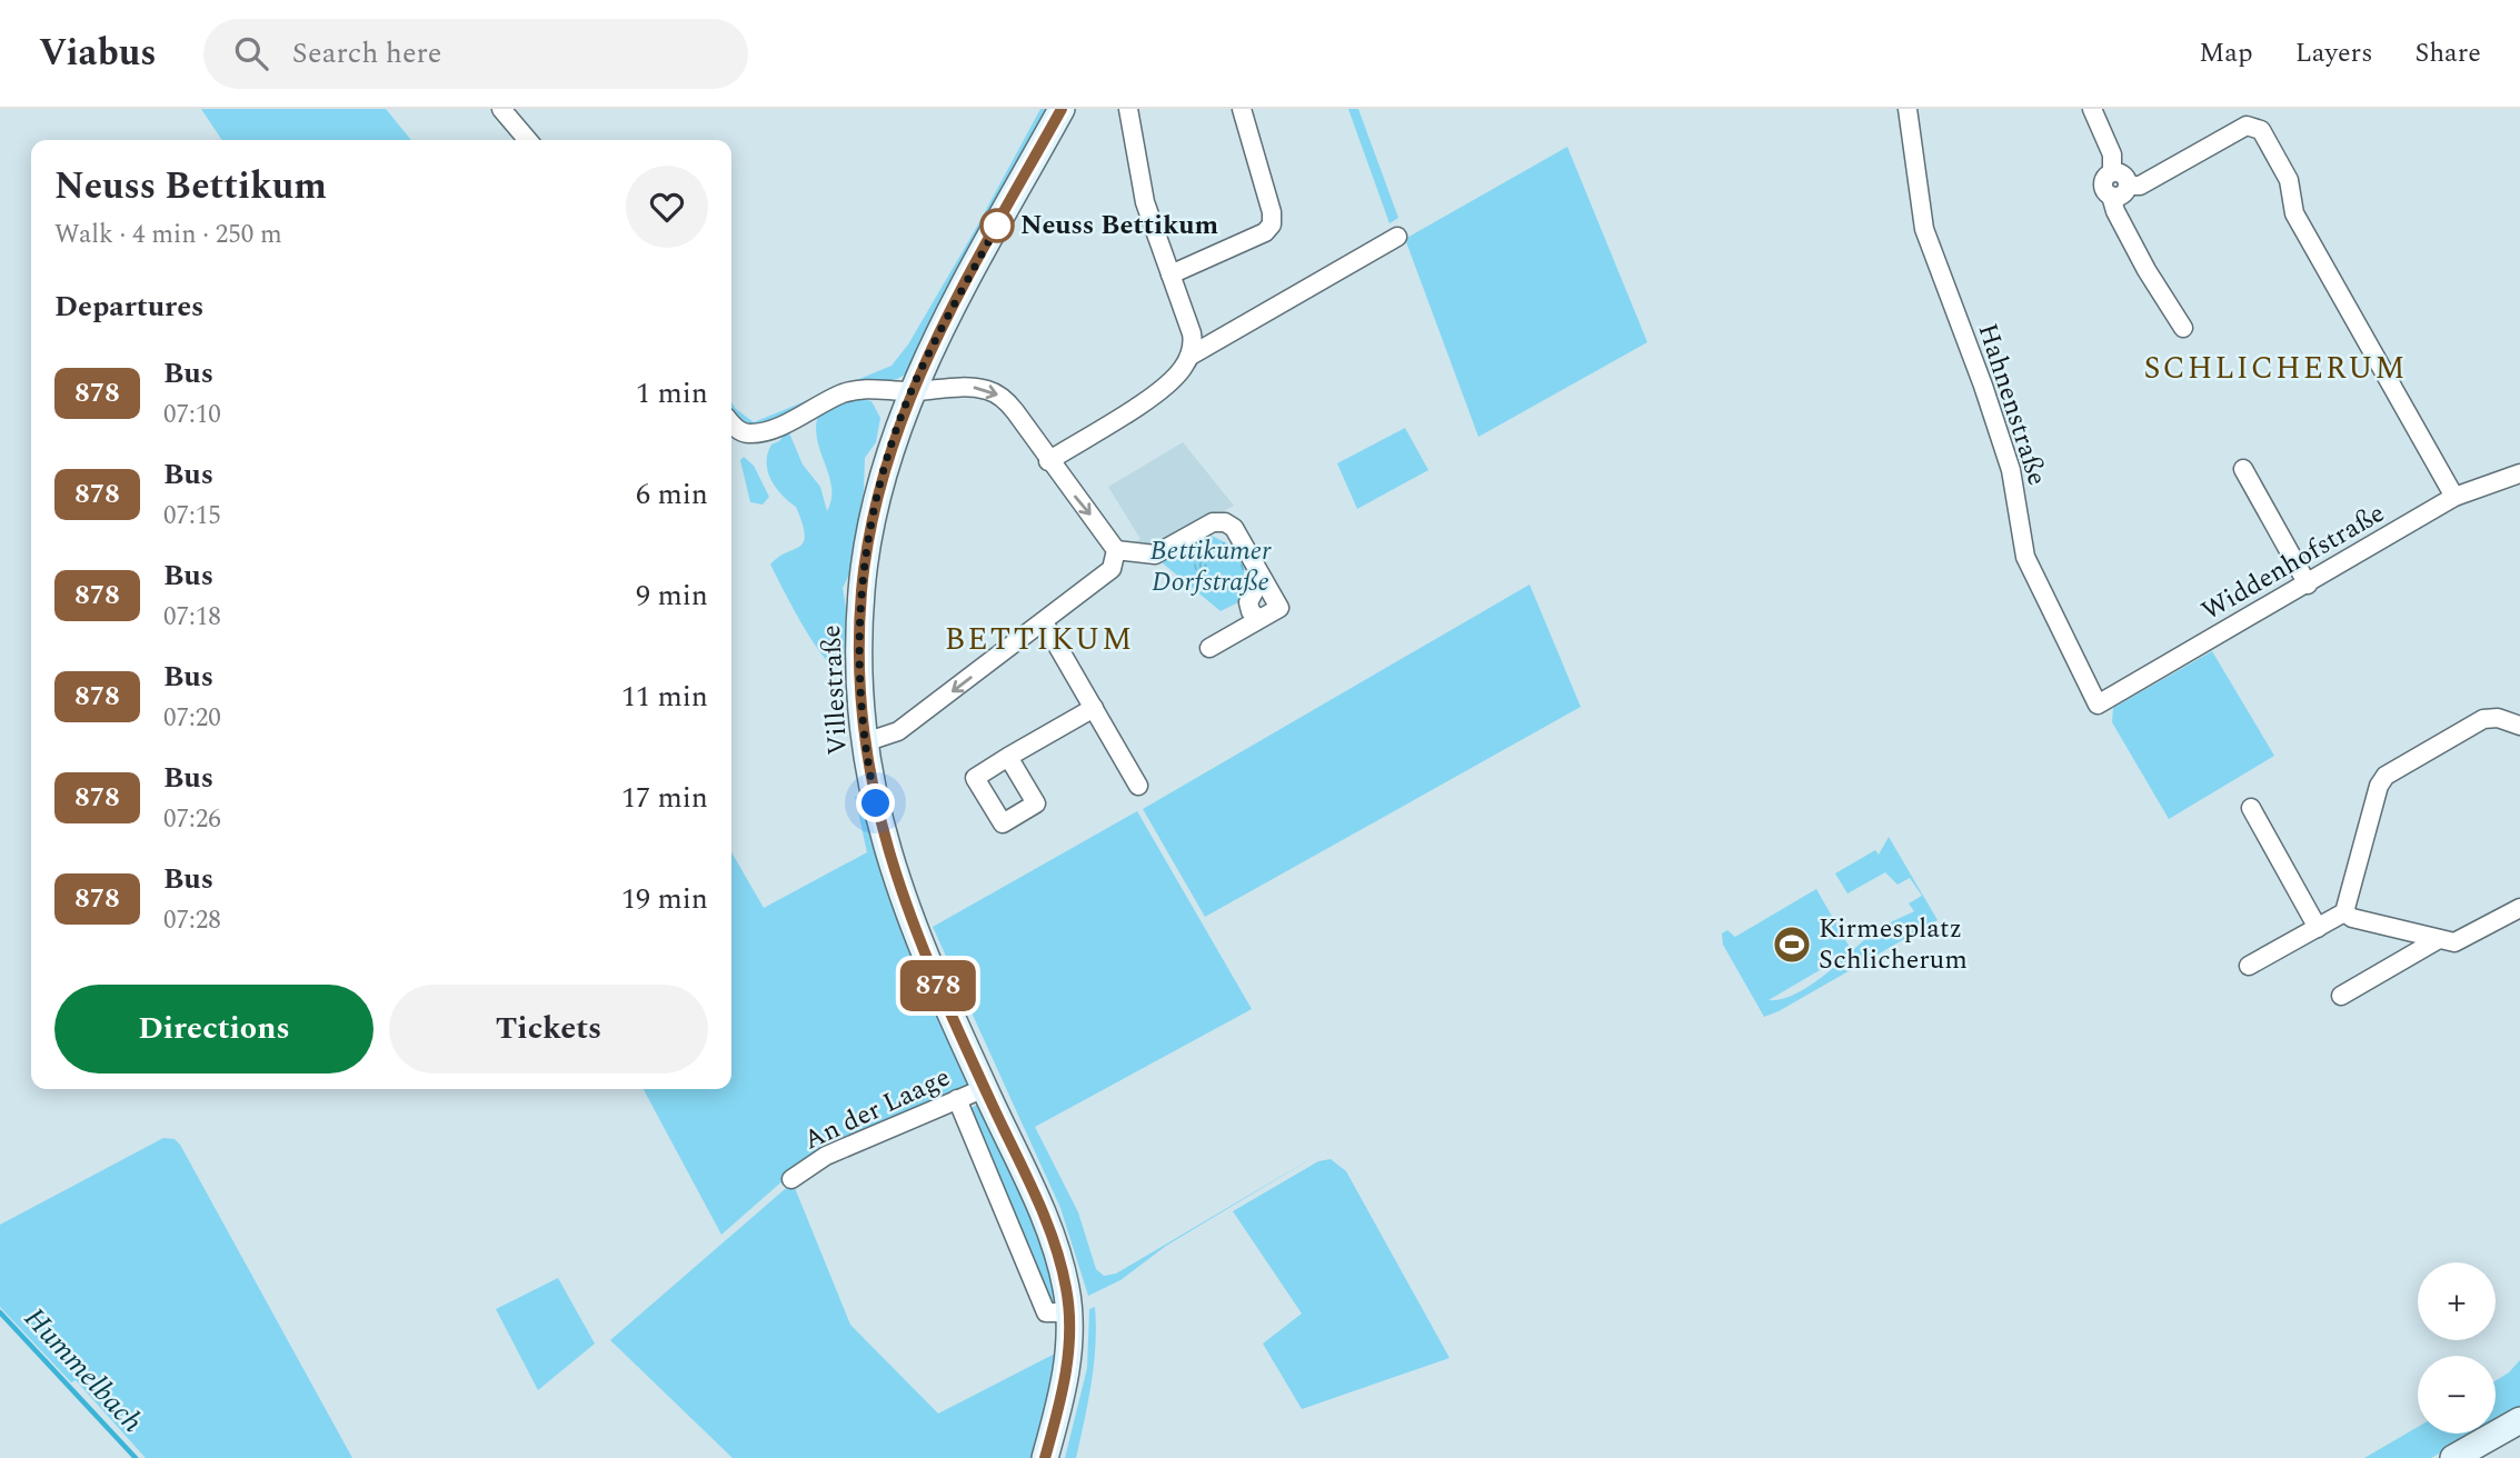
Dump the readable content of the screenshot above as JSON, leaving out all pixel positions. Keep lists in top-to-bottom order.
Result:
{
  "streets": {
    "main road": ["Villestraße"],
    "street": ["Hahnenstraße", "Widdenhofstraße", "An der Laage"]
  },
  "crossings": [
    ["Hahnenstraße", "Widdenhofstraße"],
    ["Villestraße", "An der Laage"]
  ],
  "districts": ["SCHLICHERUM", "BETTIKUM"],
  "water": ["Hummelbach"],
  "parks": ["Bettikumer Dorfstraße"],
  "places": {
    "other": ["Neuss Bettikum"],
    "sports": ["Kirmesplatz Schlicherum"]
  },
  "lines": ["bus line 878"],
  "page": {
    "header": "Viabus",
    "search": "Search here",
    "nav": ["Map", "Layers", "Share"],
    "on_map": "878",
    "heading": [
      ["Neuss Bettikum", "Walk · 4 min · 250 m"],
      "Departures"
    ],
    "list": [
      {
        "mark": "878",
        "name": "Bus",
        "note": "07:10",
        "value": "1 min"
      },
      {
        "mark": "878",
        "name": "Bus",
        "note": "07:15",
        "value": "6 min"
      },
      {
        "mark": "878",
        "name": "Bus",
        "note": "07:18",
        "value": "9 min"
      },
      {
        "mark": "878",
        "name": "Bus",
        "note": "07:20",
        "value": "11 min"
      },
      {
        "mark": "878",
        "name": "Bus",
        "note": "07:26",
        "value": "17 min"
      },
      {
        "mark": "878",
        "name": "Bus",
        "note": "07:28",
        "value": "19 min"
      }
    ],
    "buttons": ["Directions", "Tickets"],
    "map_buttons": ["+", "−"]
  }
}
